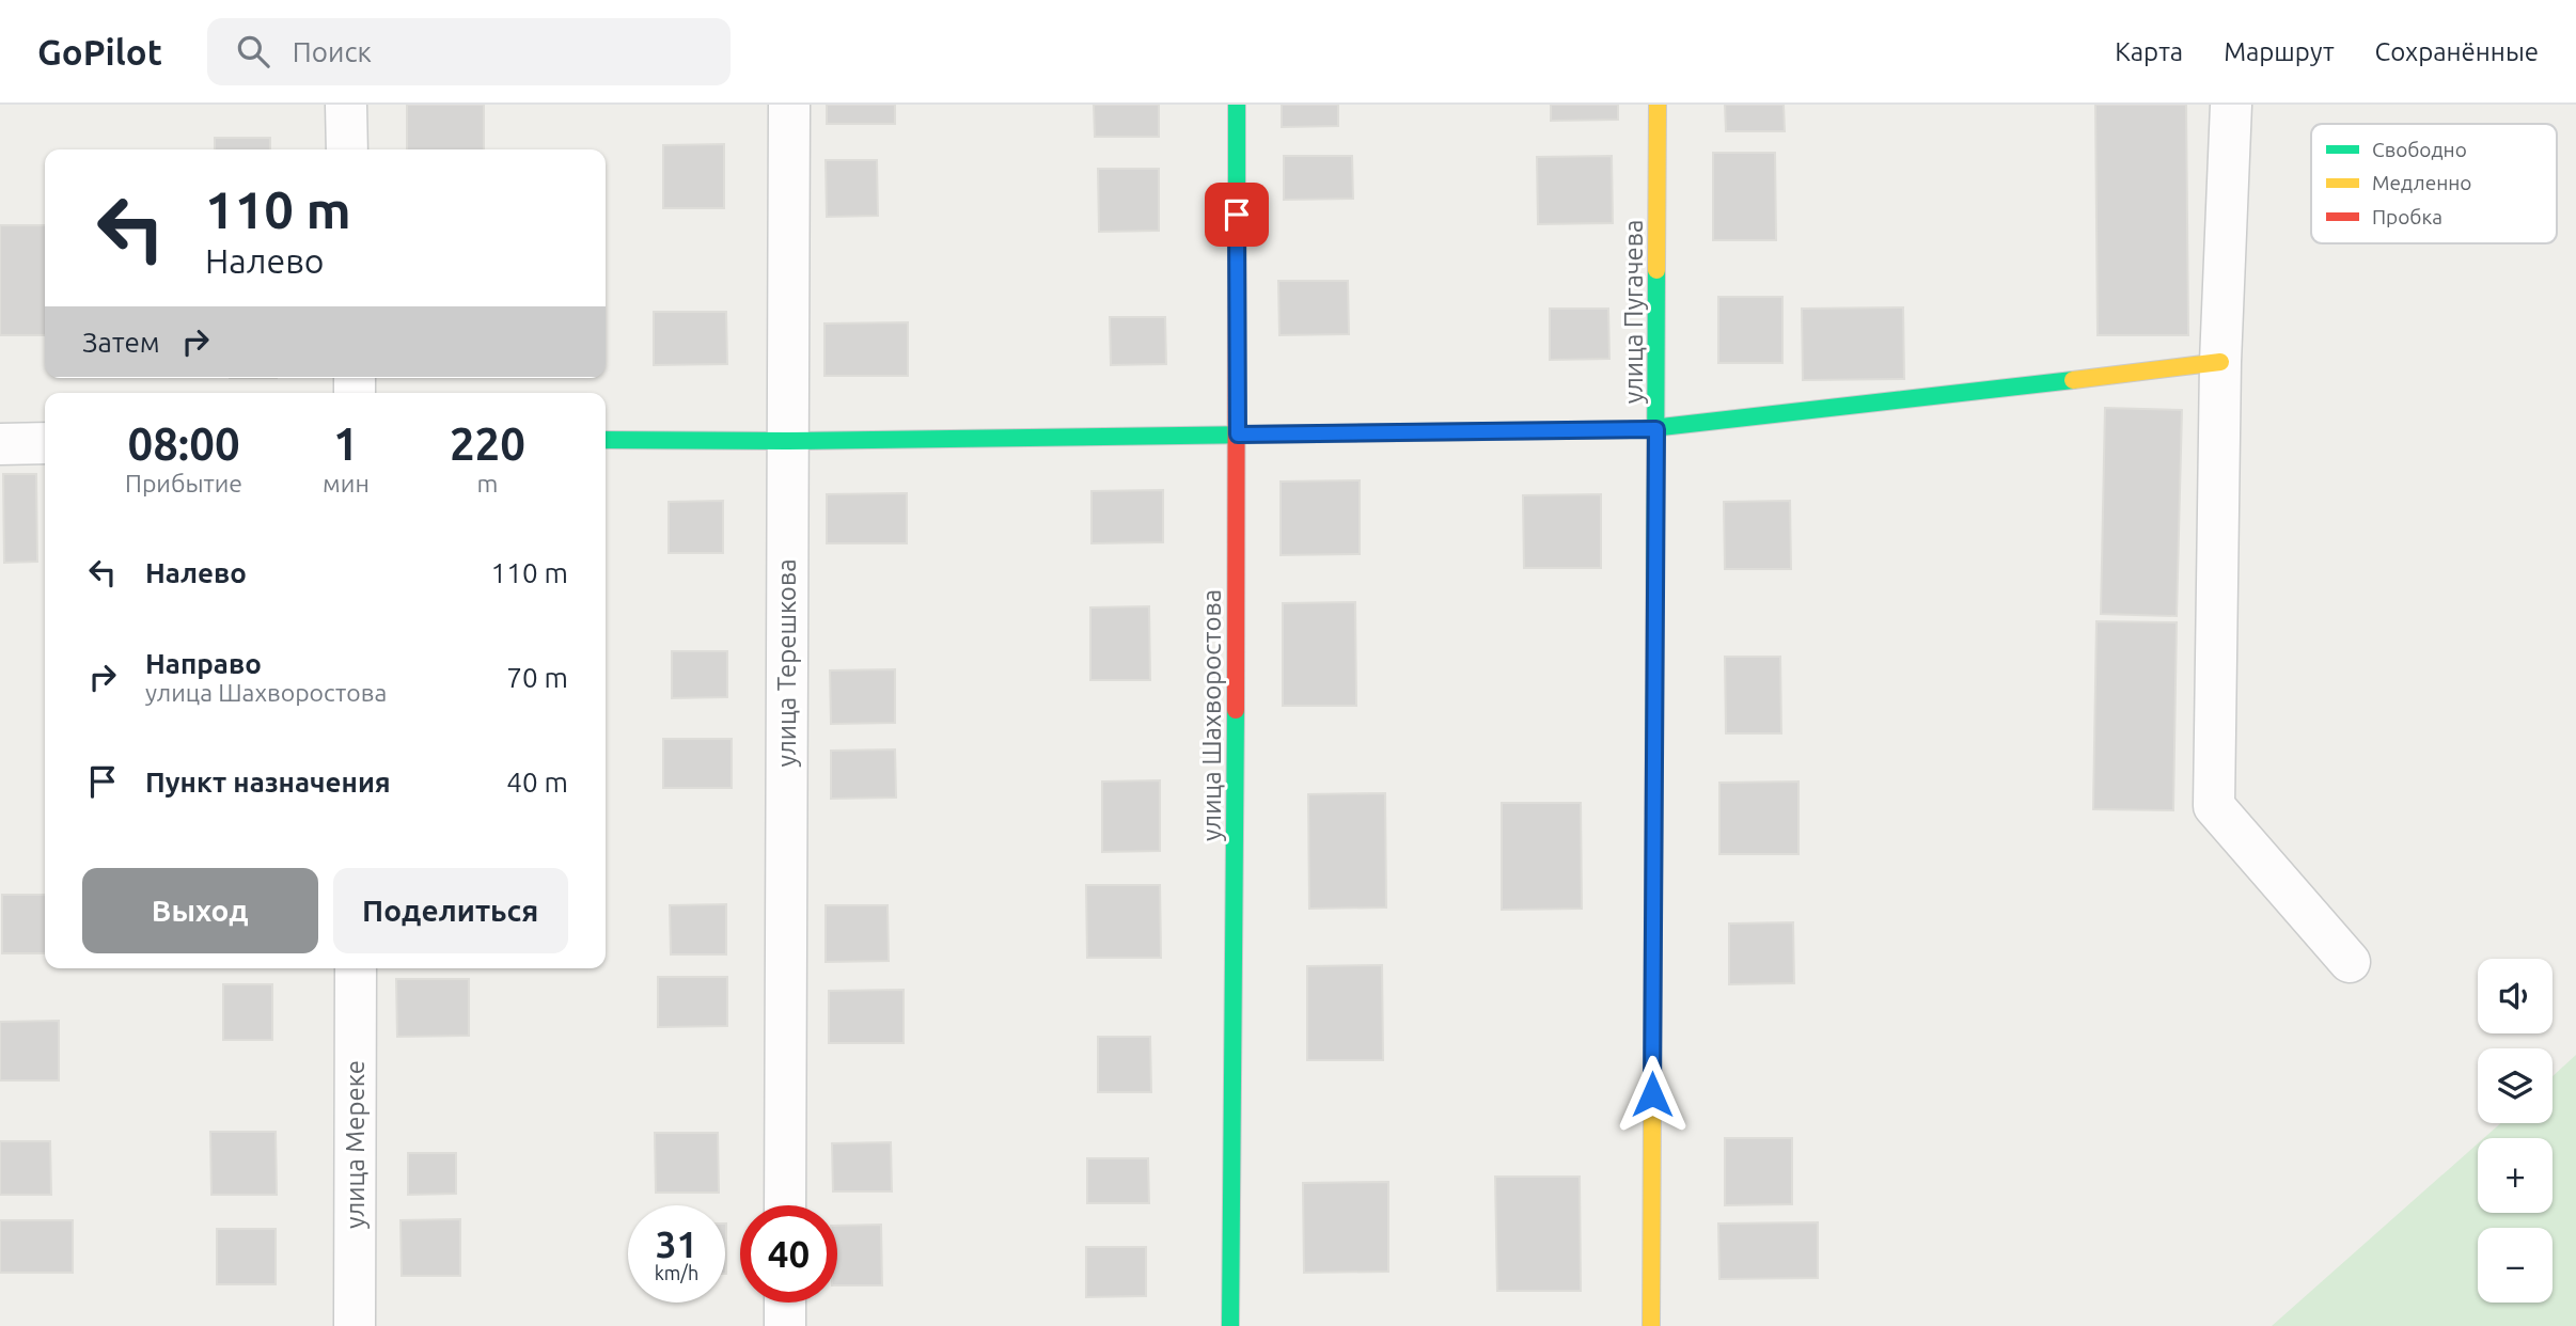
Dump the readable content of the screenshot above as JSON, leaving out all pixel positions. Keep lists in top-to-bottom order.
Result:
{
  "streets": {
    "street": [
      "улица Пугачева",
      "улица Терешкова",
      "улица Шахворостова",
      "улица Мереке"
    ]
  },
  "legend": ["Свободно", "Медленно", "Пробка"],
  "page": {
    "header": "GoPilot",
    "search": "Поиск",
    "nav": ["Карта", "Маршрут", "Сохранённые"],
    "turn": ["110 m", "Налево"],
    "then": "Затем",
    "eta": [
      "08:00",
      "Прибытие",
      "1",
      "мин",
      "220",
      "m"
    ],
    "list": [
      {
        "name": "Налево",
        "value": "110 m"
      },
      {
        "name": "Направо",
        "note": "улица Шахворостова",
        "value": "70 m"
      },
      {
        "name": "Пункт назначения",
        "value": "40 m"
      }
    ],
    "buttons": ["Выход", "Поделиться"],
    "map_buttons": ["+", "−"],
    "speed": "31 km/h",
    "limit": "40"
  }
}
